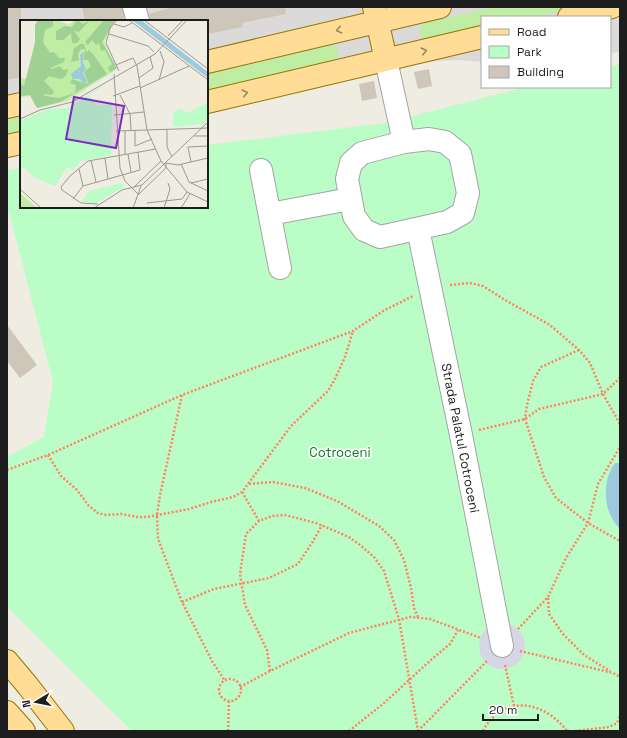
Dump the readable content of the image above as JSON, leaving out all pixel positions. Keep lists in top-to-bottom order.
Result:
{
  "streets": {
    "street": ["Strada Palatul Cotroceni"]
  },
  "parks": ["Cotroceni"],
  "legend": ["Road", "Park", "Building"],
  "scale_bar": "20 m",
  "north": "left"
}
